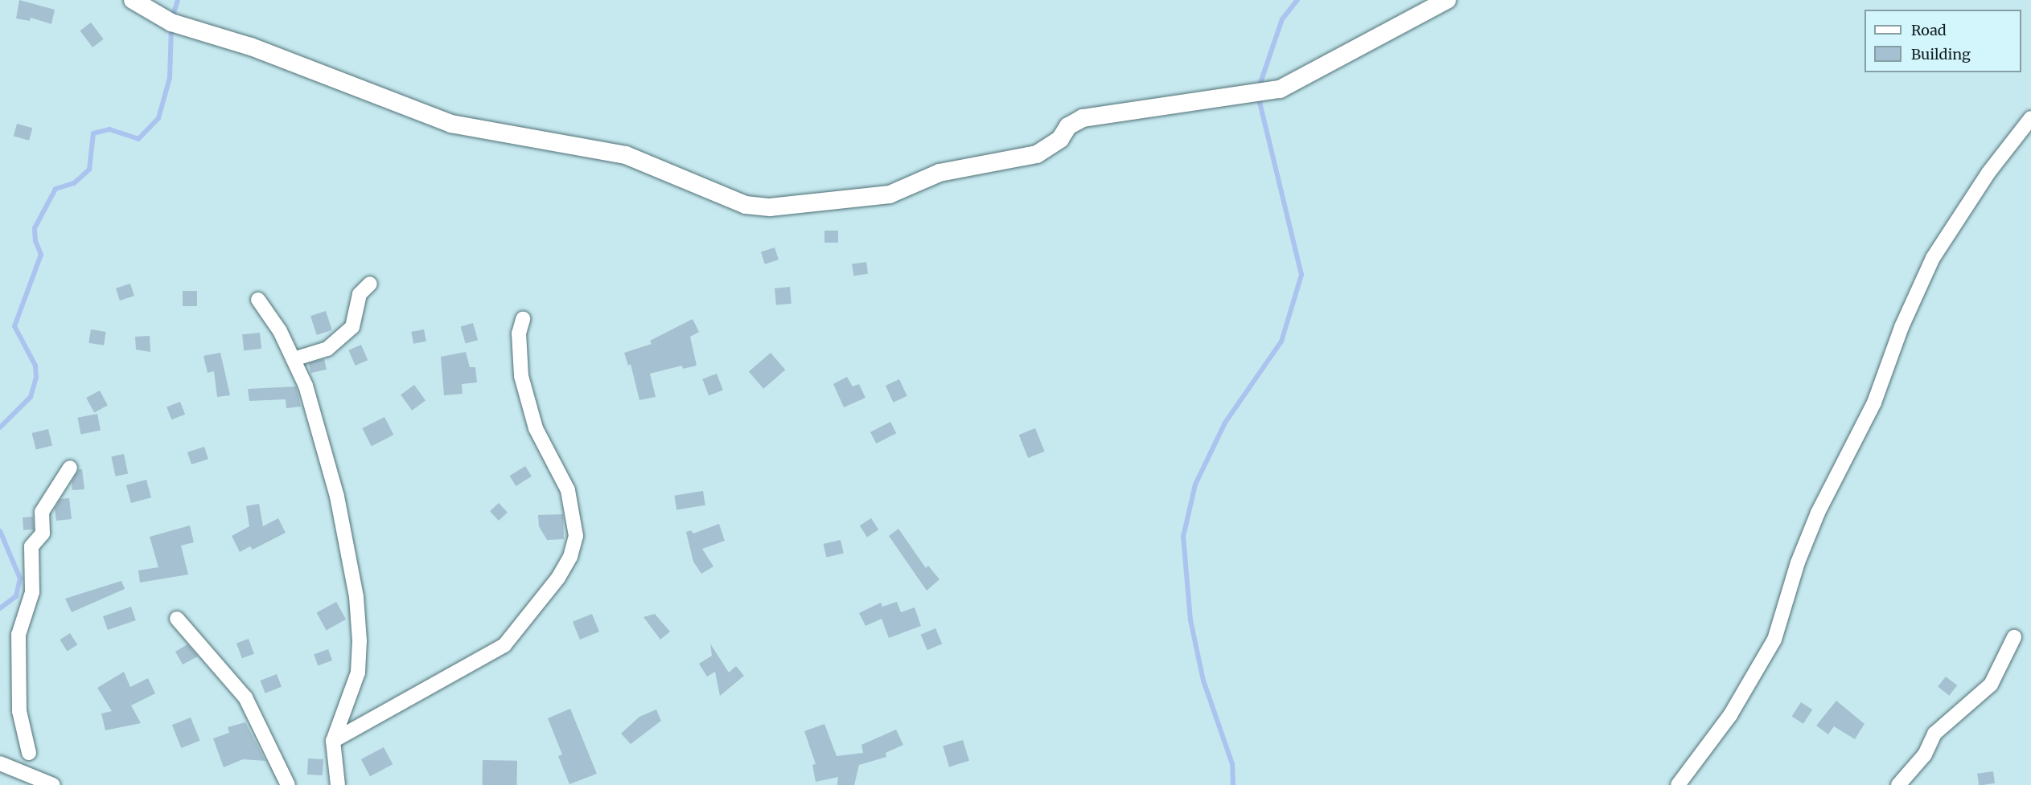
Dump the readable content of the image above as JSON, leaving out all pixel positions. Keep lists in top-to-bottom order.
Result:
{
  "legend": ["Road", "Building"]
}
